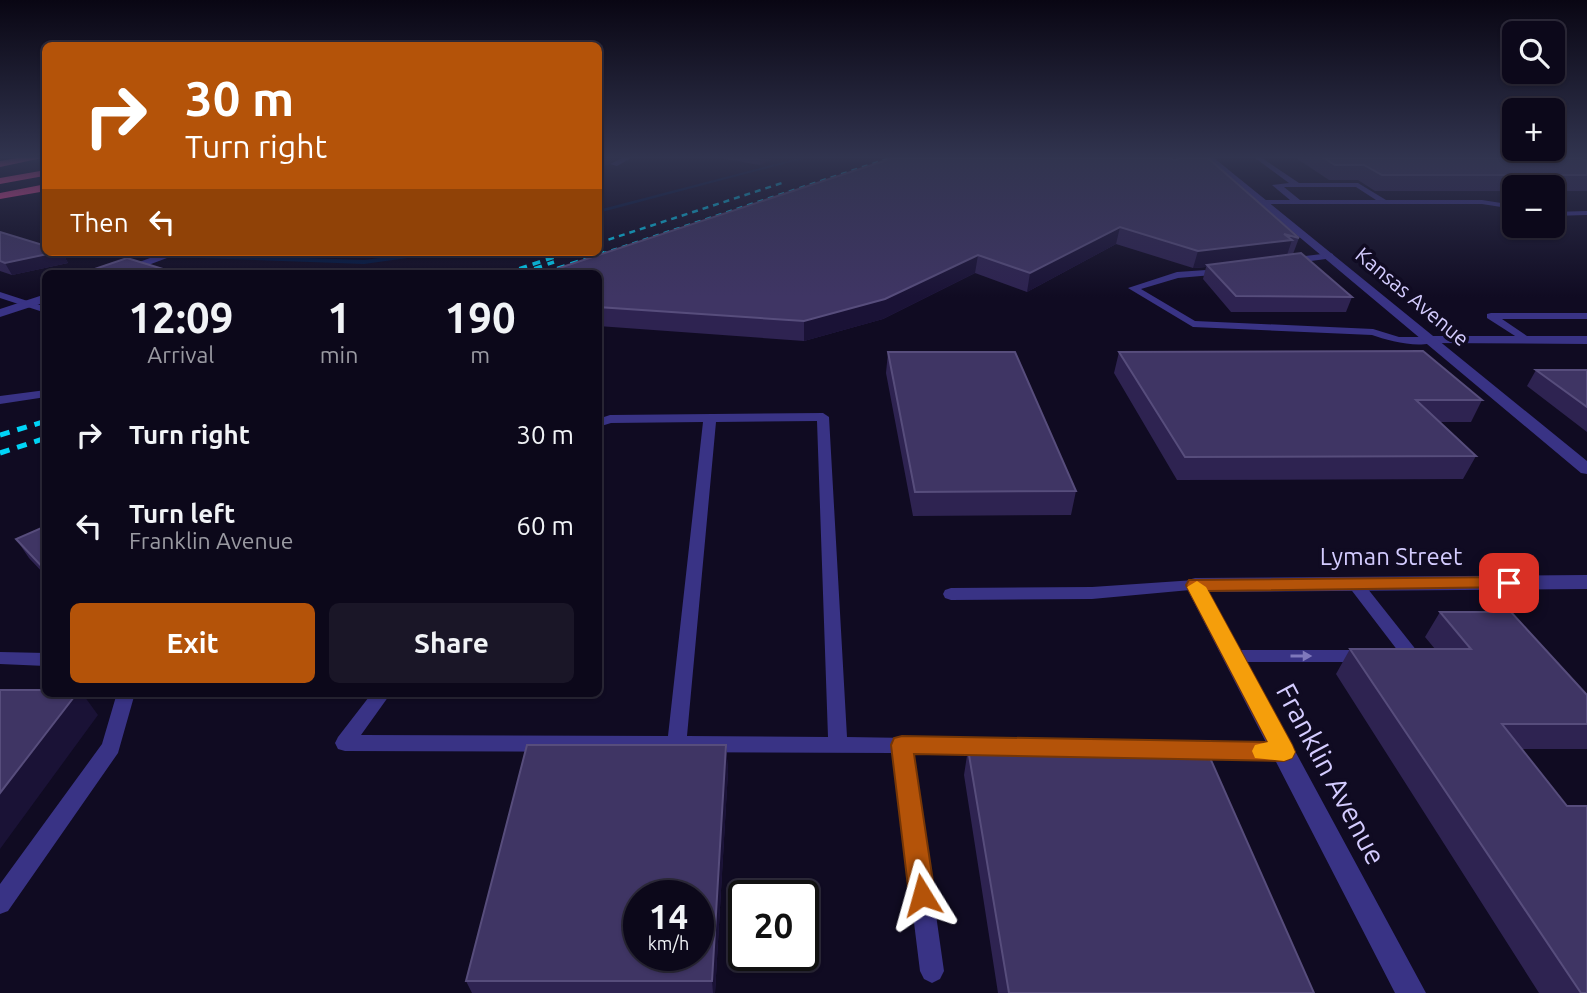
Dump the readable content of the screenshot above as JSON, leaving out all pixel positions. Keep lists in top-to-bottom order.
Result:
{
  "streets": {
    "street": ["Kansas Avenue", "Lyman Street", "Franklin Avenue"]
  },
  "crossings": [
    ["Lyman Street", "Franklin Avenue"]
  ],
  "page": {
    "map_buttons": ["+", "−"],
    "turn": ["30 m", "Turn right"],
    "then": "Then",
    "eta": [
      "12:09",
      "Arrival",
      "1",
      "min",
      "190",
      "m"
    ],
    "list": [
      {
        "name": "Turn right",
        "value": "30 m"
      },
      {
        "name": "Turn left",
        "note": "Franklin Avenue",
        "value": "60 m"
      }
    ],
    "buttons": ["Exit", "Share"],
    "speed": "14 km/h",
    "limit": "20"
  }
}
